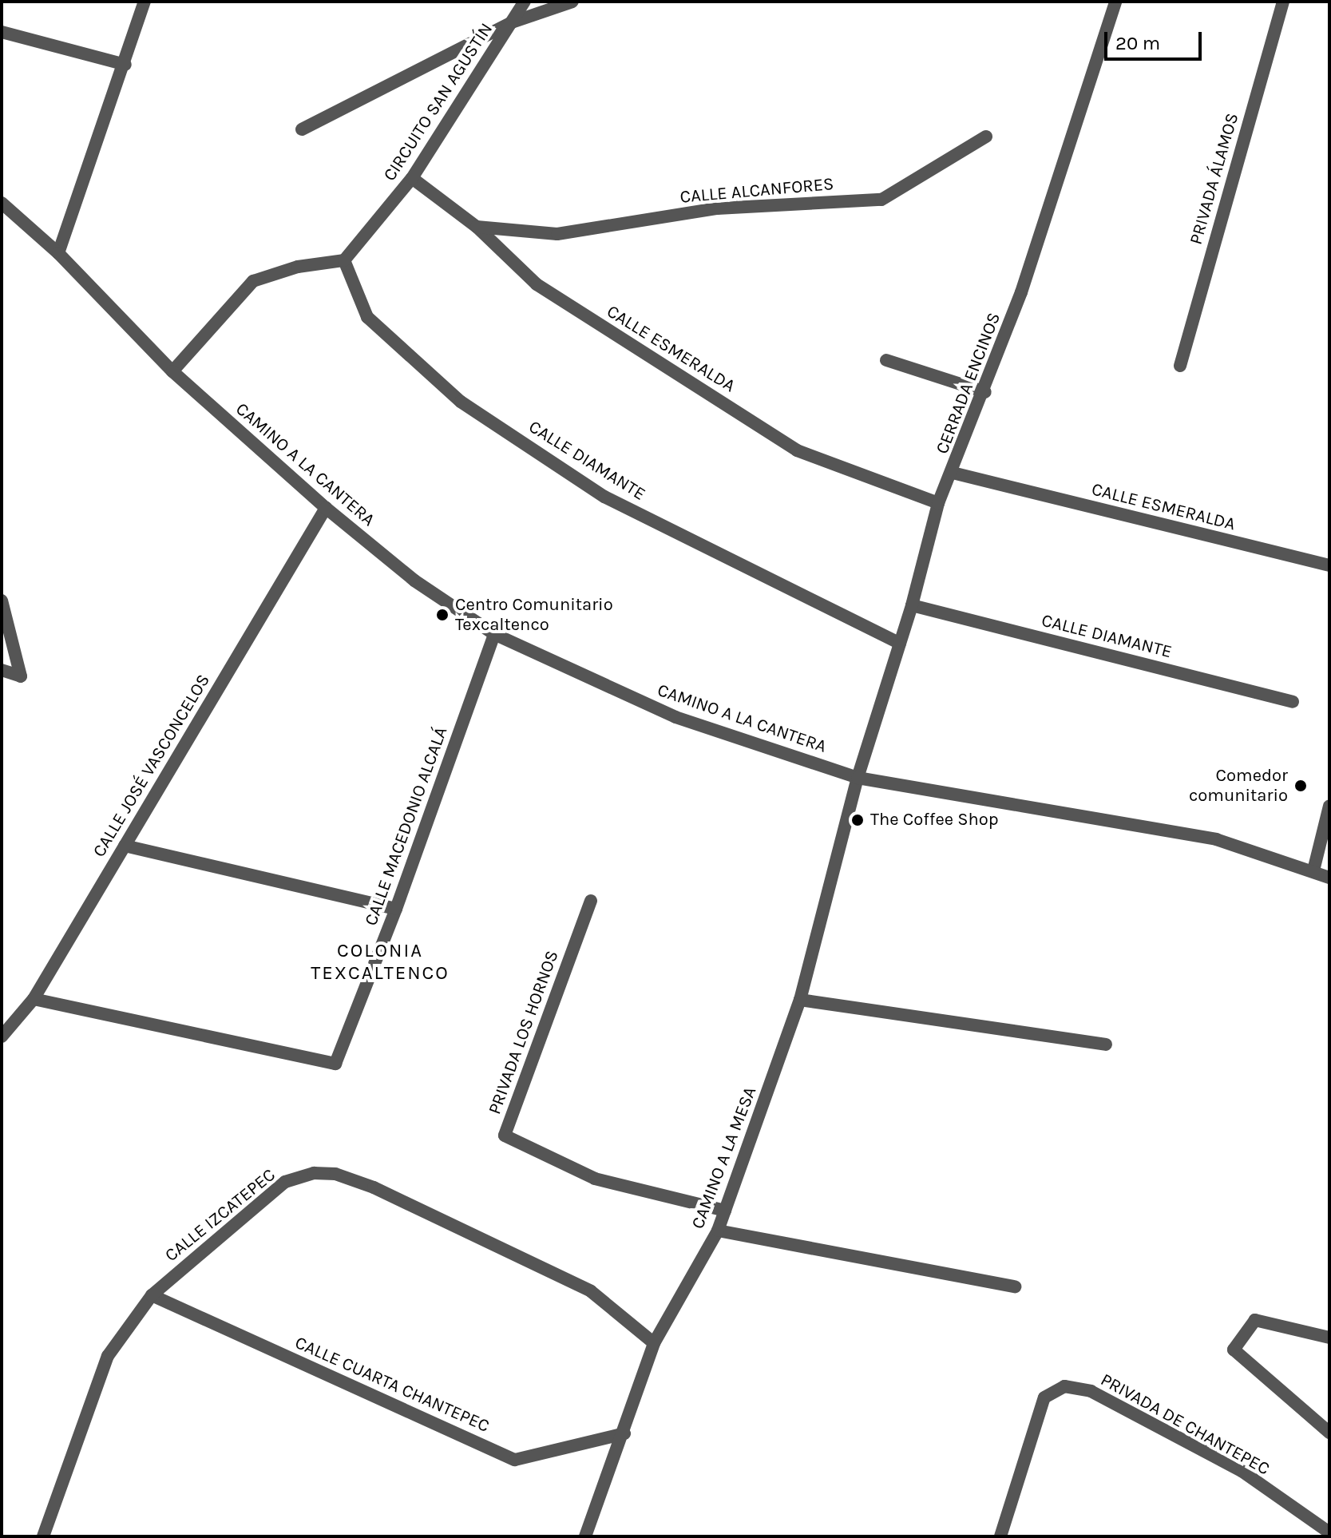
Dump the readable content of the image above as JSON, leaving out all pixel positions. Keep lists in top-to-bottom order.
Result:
{
  "streets": {
    "street": [
      "CIRCUITO SAN AGUSTÍN",
      "PRIVADA ÁLAMOS",
      "CALLE ALCANFORES",
      "CALLE ESMERALDA",
      "CERRADA ENCINOS",
      "CALLE DIAMANTE",
      "CAMINO A LA CANTERA",
      "CALLE JOSÉ VASCONCELOS",
      "CALLE MACEDONIO ALCALÁ",
      "PRIVADA LOS HORNOS",
      "CAMINO A LA MESA",
      "CALLE IZCATEPEC",
      "CALLE CUARTA CHANTEPEC",
      "PRIVADA DE CHANTEPEC"
    ]
  },
  "crossings": [
    ["CIRCUITO SAN AGUSTÍN", "CALLE ESMERALDA"],
    ["CIRCUITO SAN AGUSTÍN", "CALLE DIAMANTE"],
    ["CALLE ALCANFORES", "CALLE ESMERALDA"],
    ["CALLE ESMERALDA", "CERRADA ENCINOS"],
    ["CERRADA ENCINOS", "CALLE DIAMANTE"],
    ["CERRADA ENCINOS", "CAMINO A LA CANTERA"],
    ["CERRADA ENCINOS", "CAMINO A LA MESA"],
    ["CAMINO A LA CANTERA", "CALLE JOSÉ VASCONCELOS"],
    ["CAMINO A LA CANTERA", "CALLE MACEDONIO ALCALÁ"],
    ["CAMINO A LA CANTERA", "CAMINO A LA MESA"],
    ["CALLE JOSÉ VASCONCELOS", "CALLE MACEDONIO ALCALÁ"],
    ["PRIVADA LOS HORNOS", "CAMINO A LA MESA"],
    ["CAMINO A LA MESA", "CALLE IZCATEPEC"],
    ["CAMINO A LA MESA", "CALLE CUARTA CHANTEPEC"],
    ["CALLE IZCATEPEC", "CALLE CUARTA CHANTEPEC"]
  ],
  "districts": ["COLONIA TEXCALTENCO"],
  "places": ["Centro Comunitario Texcaltenco", "Comedor comunitario", "The Coffee Shop"],
  "scale_bar": "20 m"
}
